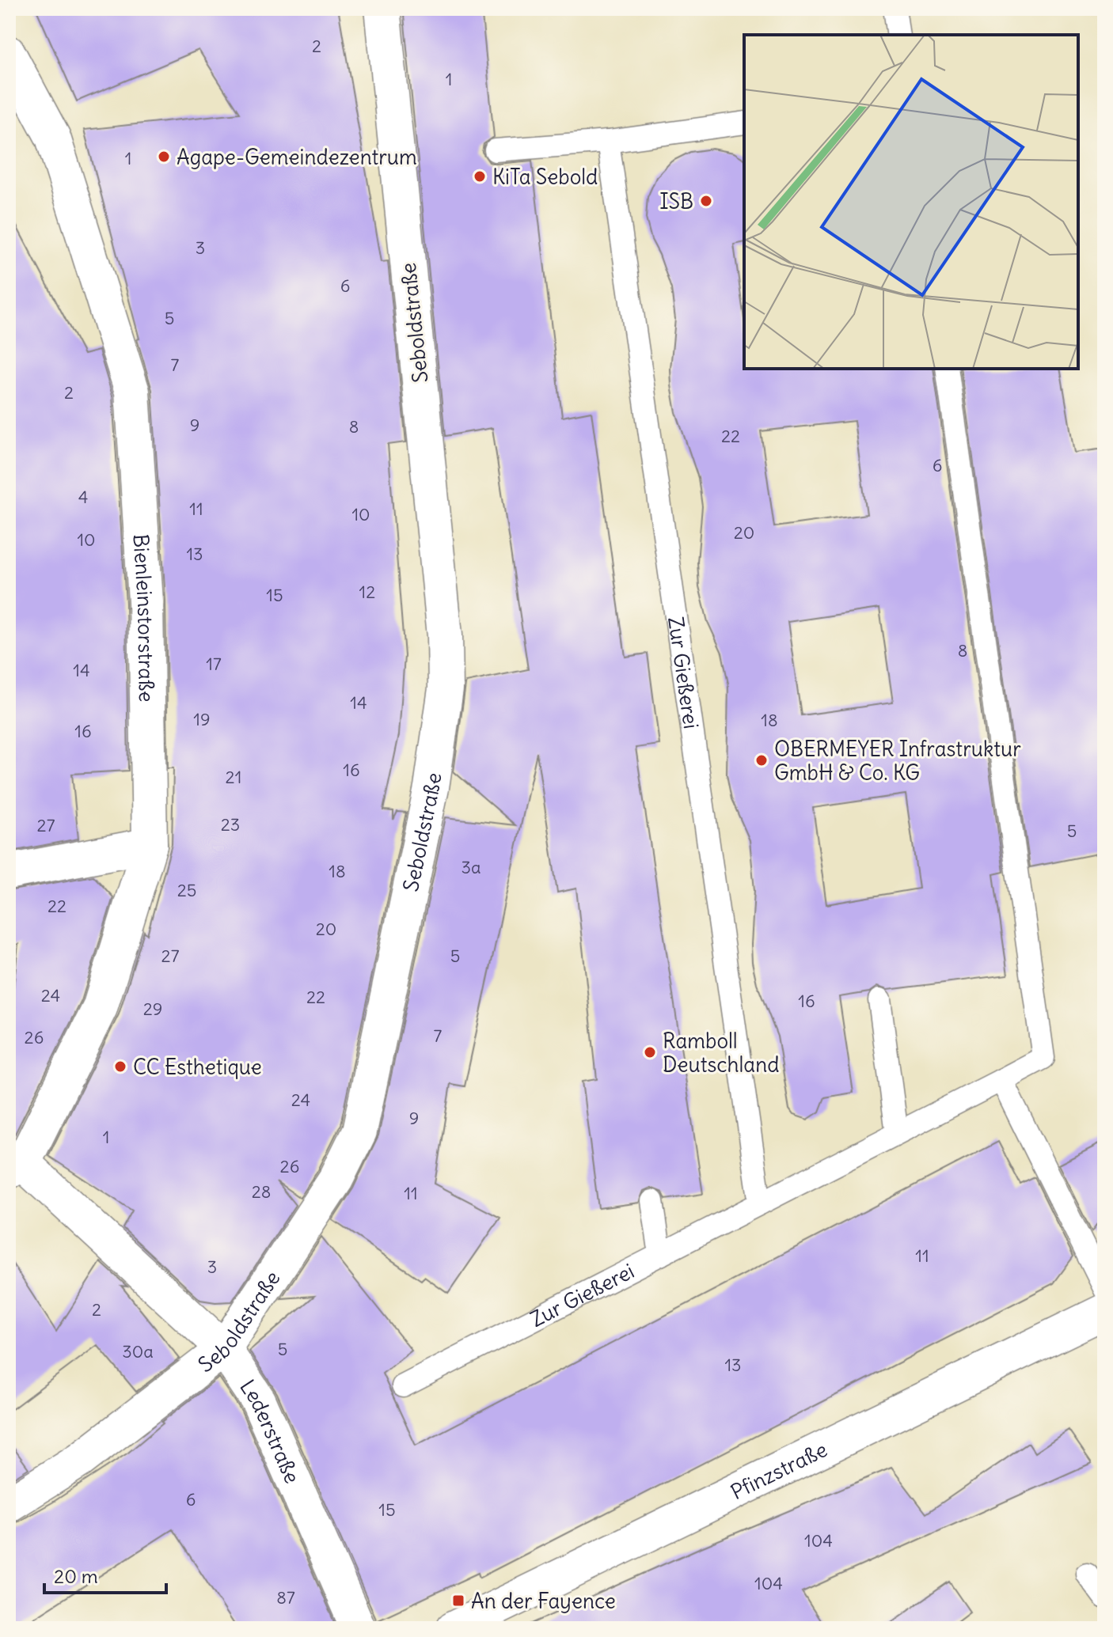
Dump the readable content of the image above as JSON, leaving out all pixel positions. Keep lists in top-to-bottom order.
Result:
{
  "streets": {
    "street": [
      "Seboldstraße",
      "Bienleinstorstraße",
      "Lederstraße",
      "Pfinzstraße"
    ],
    "lane": ["Zur Gießerei"]
  },
  "crossings": [
    ["Seboldstraße", "Lederstraße"],
    ["Bienleinstorstraße", "Lederstraße"]
  ],
  "places": {
    "other": [
      "Agape-Gemeindezentrum",
      "KiTa Sebold",
      "ISB",
      "OBERMEYER Infrastruktur GmbH & Co. KG",
      "Ramboll Deutschland",
      "CC Esthetique"
    ],
    "transit": ["An der Fayence"]
  },
  "house_numbers": [
    "2",
    "1",
    "1",
    "3",
    "6",
    "5",
    "7",
    "2",
    "9",
    "8",
    "22",
    "6",
    "4",
    "11",
    "10",
    "20",
    "10",
    "13",
    "12",
    "15",
    "8",
    "17",
    "14",
    "14",
    "19",
    "18",
    "16",
    "16",
    "21",
    "23",
    "27",
    "5",
    "3a",
    "18",
    "25",
    "22",
    "20",
    "27",
    "5",
    "24",
    "22",
    "16",
    "29",
    "7",
    "26",
    "24",
    "9",
    "1",
    "26",
    "28",
    "11",
    "11",
    "3",
    "2",
    "5",
    "30a",
    "13",
    "6",
    "15",
    "104",
    "104",
    "87"
  ],
  "scale_bar": "20 m"
}
